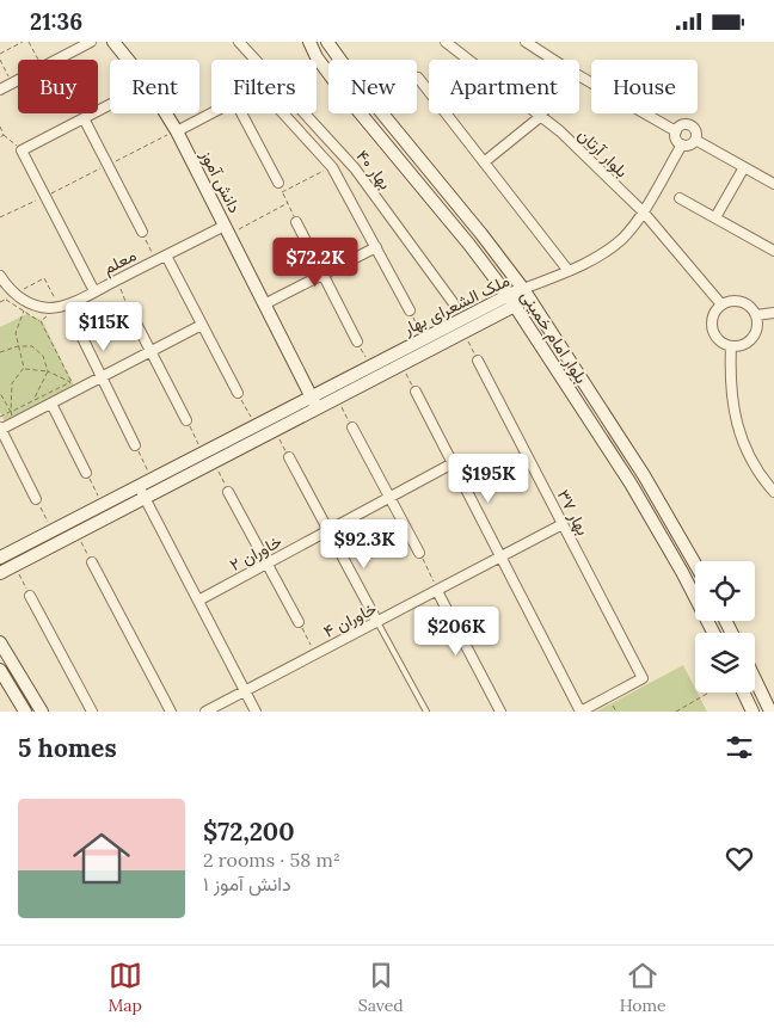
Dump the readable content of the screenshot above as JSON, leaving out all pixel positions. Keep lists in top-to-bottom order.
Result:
{
  "streets": {
    "street": [
      "بلوار آرتان",
      "بهار ۴۰",
      "دانش آموز",
      "معلم",
      "ملک الشعرای بهار",
      "بلوار امام خمینی",
      "بهار ۳۷",
      "خاوران ۲",
      "خاوران ۴"
    ]
  },
  "crossings": [
    ["دانش آموز", "معلم"],
    ["دانش آموز", "ملک الشعرای بهار"],
    ["ملک الشعرای بهار", "بلوار امام خمینی"],
    ["بهار ۳۷", "خاوران ۴"]
  ],
  "page": {
    "status": "21:36",
    "chip": [
      "Buy",
      "Rent",
      "Filters",
      "New",
      "Apartment",
      "House"
    ],
    "price": [
      "$72.2K",
      "$115K",
      "$195K",
      "$92.3K",
      "$206K"
    ],
    "heading": "5 homes",
    "list": [
      {
        "name": "$72,200",
        "note": "2 rooms · 58 m² · دانش آموز ۱"
      }
    ],
    "tabs": ["Map", "Saved", "Home"]
  }
}
